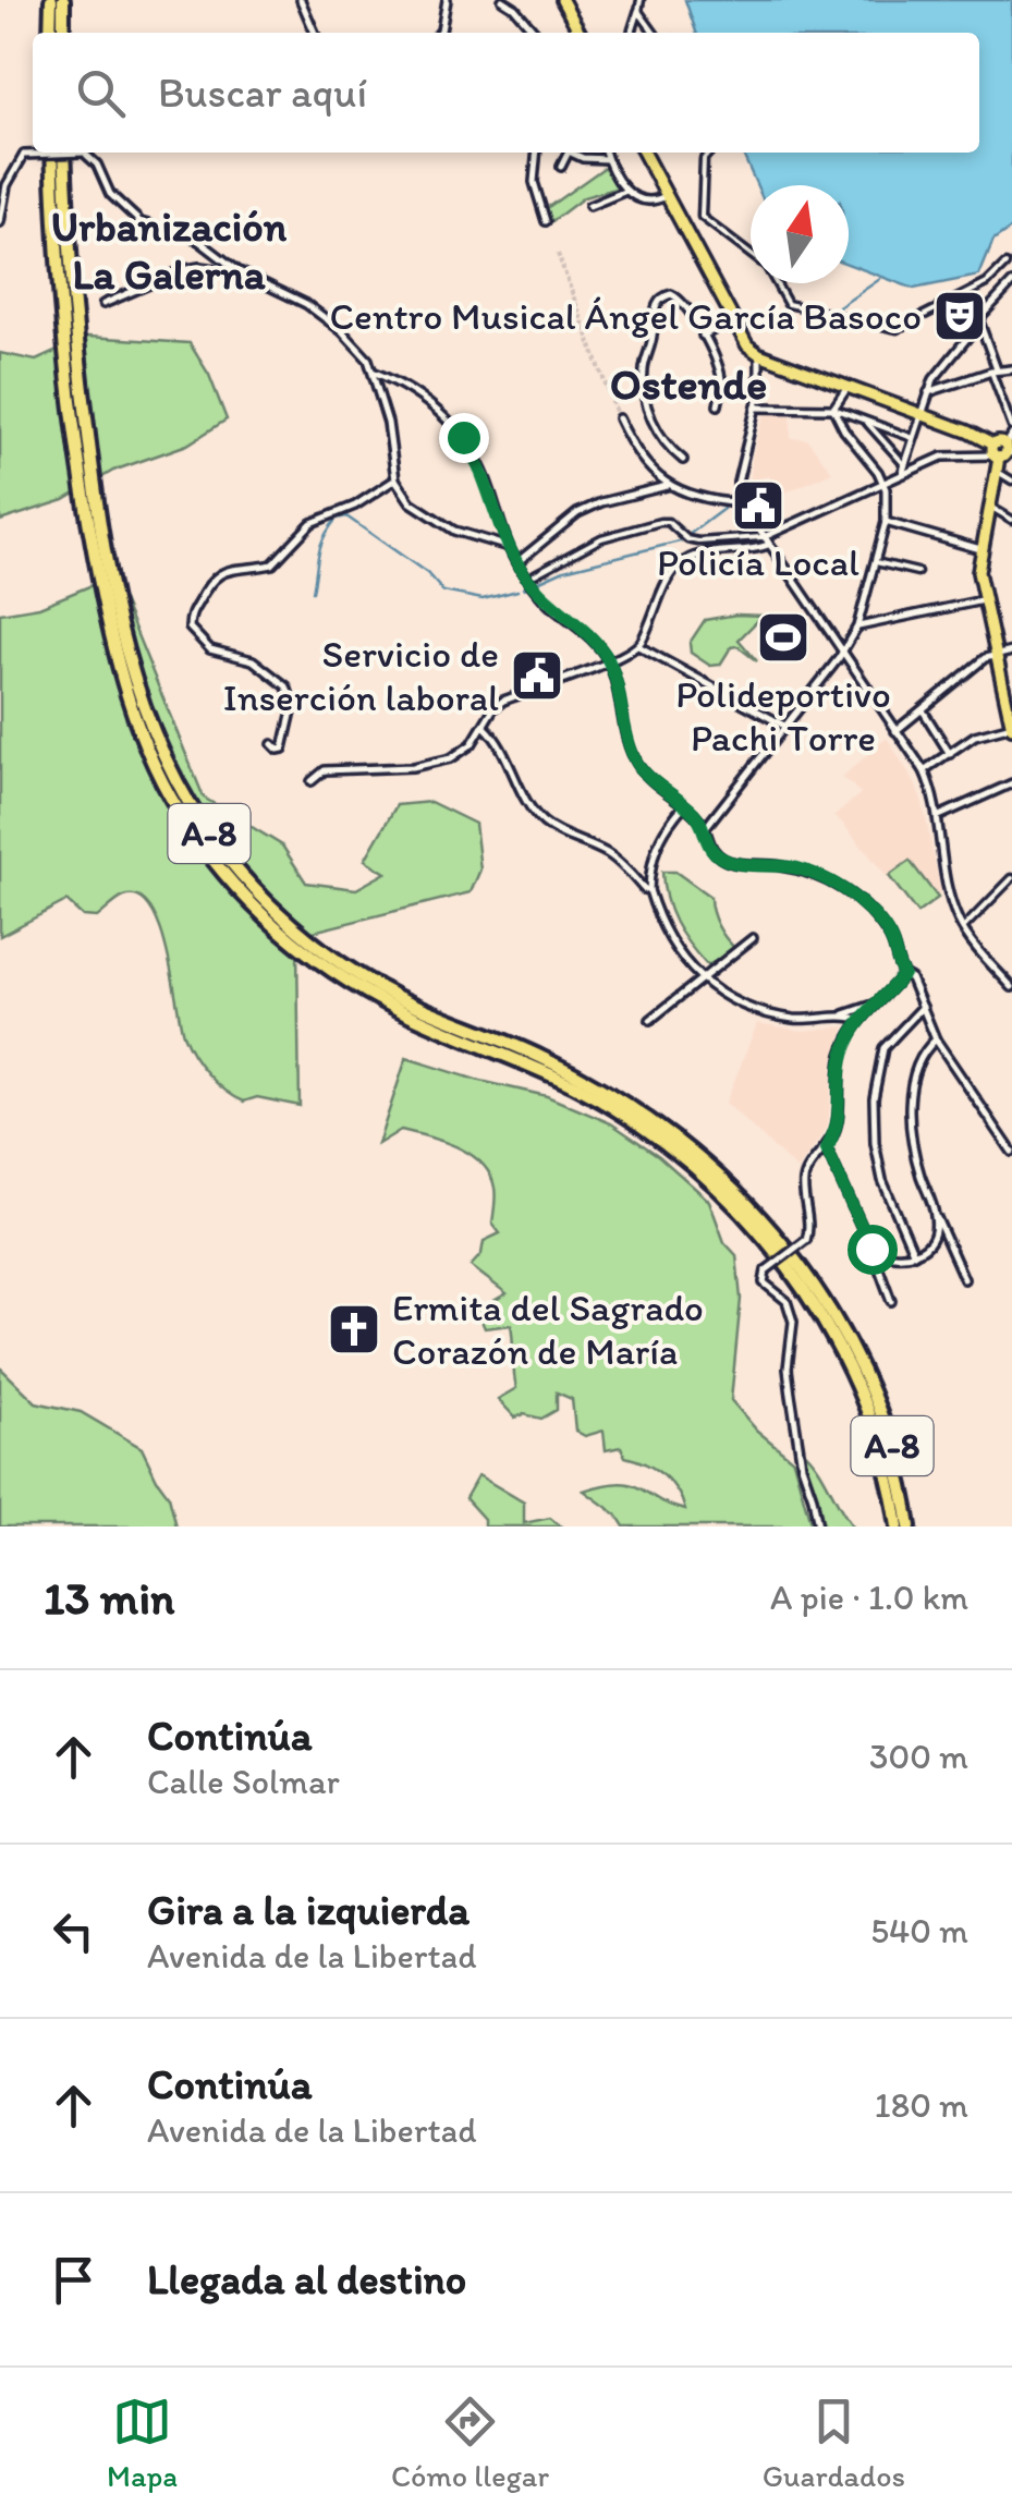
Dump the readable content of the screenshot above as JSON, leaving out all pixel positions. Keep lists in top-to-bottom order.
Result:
{
  "streets": {
    "highway": ["A-8"]
  },
  "districts": ["Urbanización La Galerna", "Ostende"],
  "places": {
    "theatre": ["Centro Musical Ángel García Basoco"],
    "public building": ["Policía Local", "Servicio de Inserción laboral"],
    "sports": ["Polideportivo Pachi Torre"],
    "church": ["Ermita del Sagrado Corazón de María"]
  },
  "north": "top",
  "page": {
    "search": "Buscar aquí",
    "heading": ["13 min", "A pie · 1.0 km"],
    "list": [
      ["Continúa", "Calle Solmar", "300 m"],
      ["Gira a la izquierda", "Avenida de la Libertad", "540 m"],
      ["Continúa", "Avenida de la Libertad", "180 m"],
      "Llegada al destino"
    ],
    "nav": ["Mapa", "Cómo llegar", "Guardados"]
  }
}
